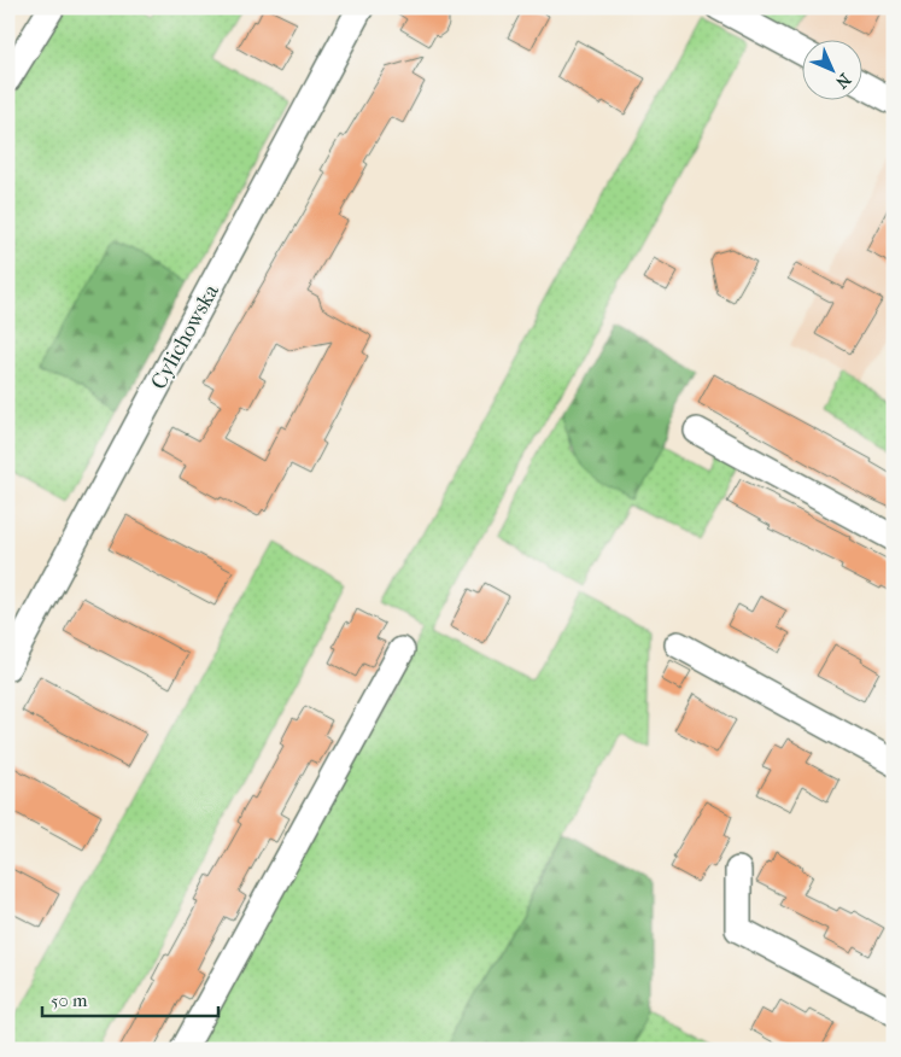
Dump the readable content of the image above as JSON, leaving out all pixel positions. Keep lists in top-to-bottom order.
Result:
{
  "streets": {
    "street": ["Cylichowska"]
  },
  "scale_bar": "50 m",
  "north": "bottom right"
}
